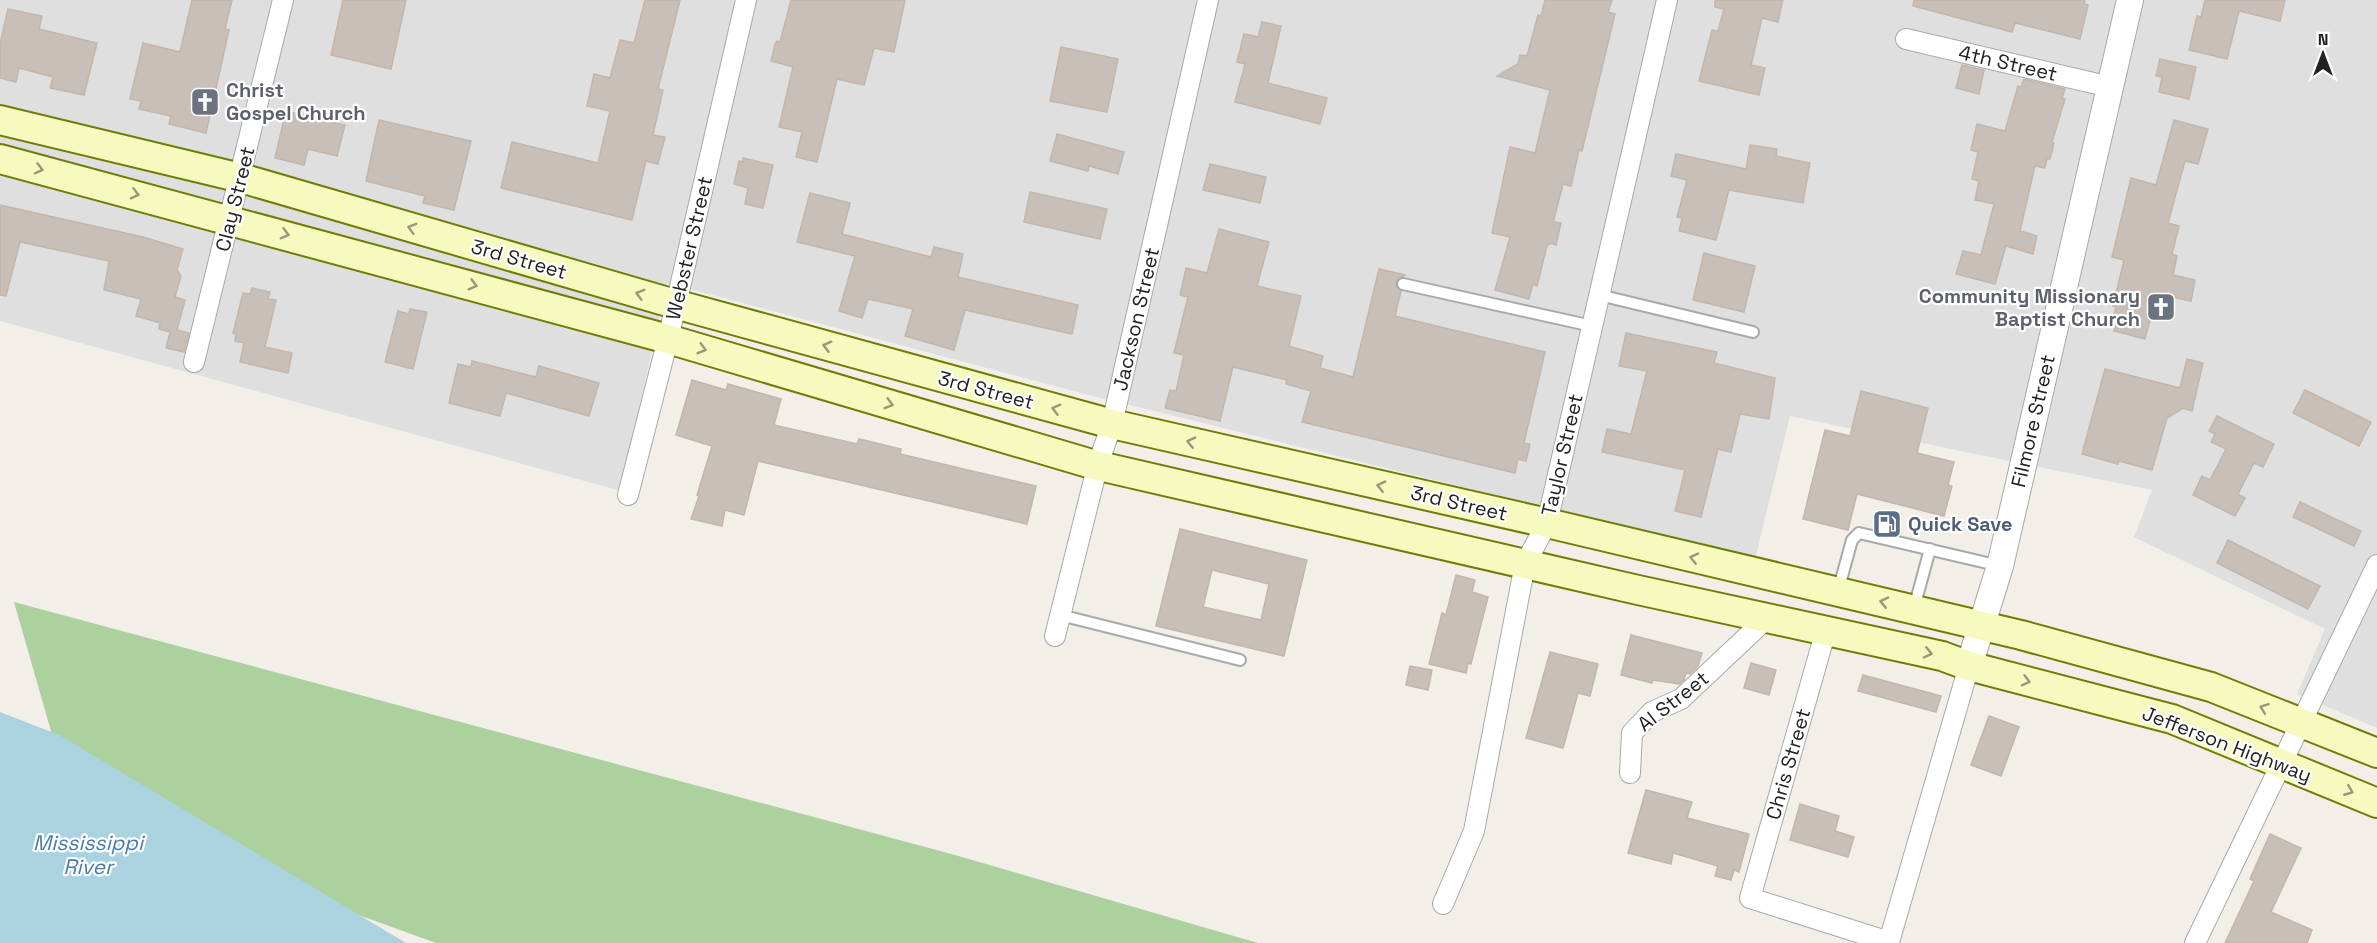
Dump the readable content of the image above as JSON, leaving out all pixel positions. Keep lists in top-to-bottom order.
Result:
{
  "streets": {
    "main road": ["3rd Street", "Jefferson Highway"],
    "street": [
      "4th Street",
      "Clay Street",
      "Webster Street",
      "Jackson Street",
      "Filmore Street",
      "Taylor Street",
      "Al Street",
      "Chris Street"
    ]
  },
  "crossings": [
    ["4th Street", "Filmore Street"],
    ["Clay Street", "3rd Street"],
    ["Webster Street", "3rd Street"],
    ["3rd Street", "Jackson Street"],
    ["3rd Street", "Filmore Street"],
    ["3rd Street", "Taylor Street"],
    ["3rd Street", "Al Street"],
    ["3rd Street", "Jefferson Highway"],
    ["3rd Street", "Chris Street"],
    ["Filmore Street", "Jefferson Highway"],
    ["Filmore Street", "Chris Street"]
  ],
  "water": ["Mississippi River"],
  "places": {
    "church": ["Christ Gospel Church", "Community Missionary Baptist Church"],
    "fuel station": ["Quick Save"]
  },
  "north": "top"
}
